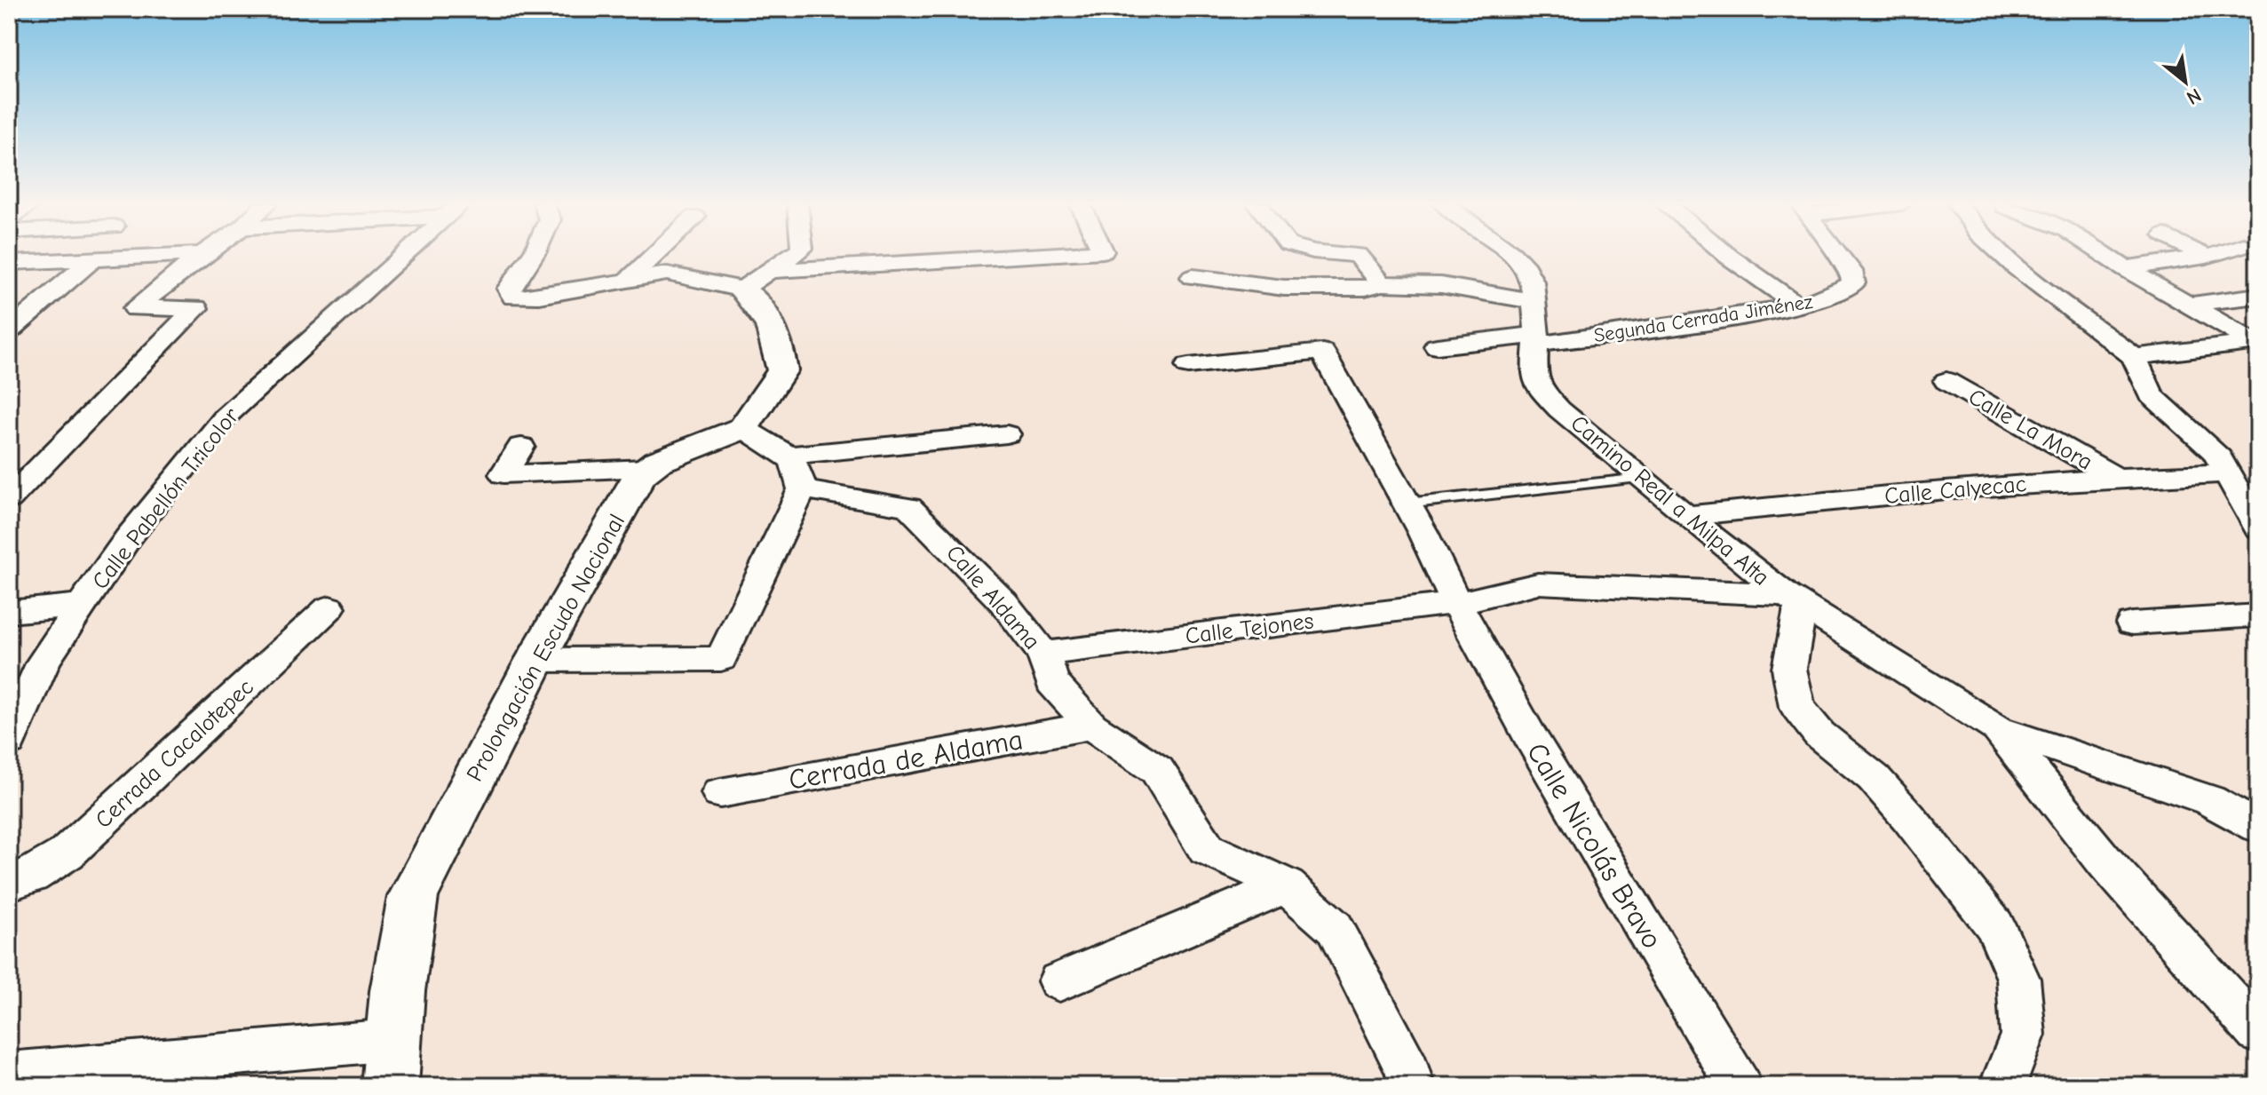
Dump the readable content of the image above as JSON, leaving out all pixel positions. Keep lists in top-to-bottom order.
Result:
{
  "streets": {
    "street": [
      "Segunda Cerrada Jiménez",
      "Calle La Mora",
      "Calle Calyecac",
      "Calle Pabellón Tricolor",
      "Camino Real a Milpa Alta",
      "Calle Aldama",
      "Calle Tejones",
      "Prolongación Escudo Nacional",
      "Cerrada Cacalotepec",
      "Cerrada de Aldama",
      "Calle Nicolás Bravo"
    ]
  },
  "crossings": [
    ["Segunda Cerrada Jiménez", "Camino Real a Milpa Alta"],
    ["Calle La Mora", "Calle Calyecac"],
    ["Calle Calyecac", "Camino Real a Milpa Alta"],
    ["Camino Real a Milpa Alta", "Calle Tejones"],
    ["Calle Aldama", "Calle Tejones"],
    ["Calle Aldama", "Cerrada de Aldama"],
    ["Calle Tejones", "Calle Nicolás Bravo"]
  ],
  "north": "bottom right"
}
